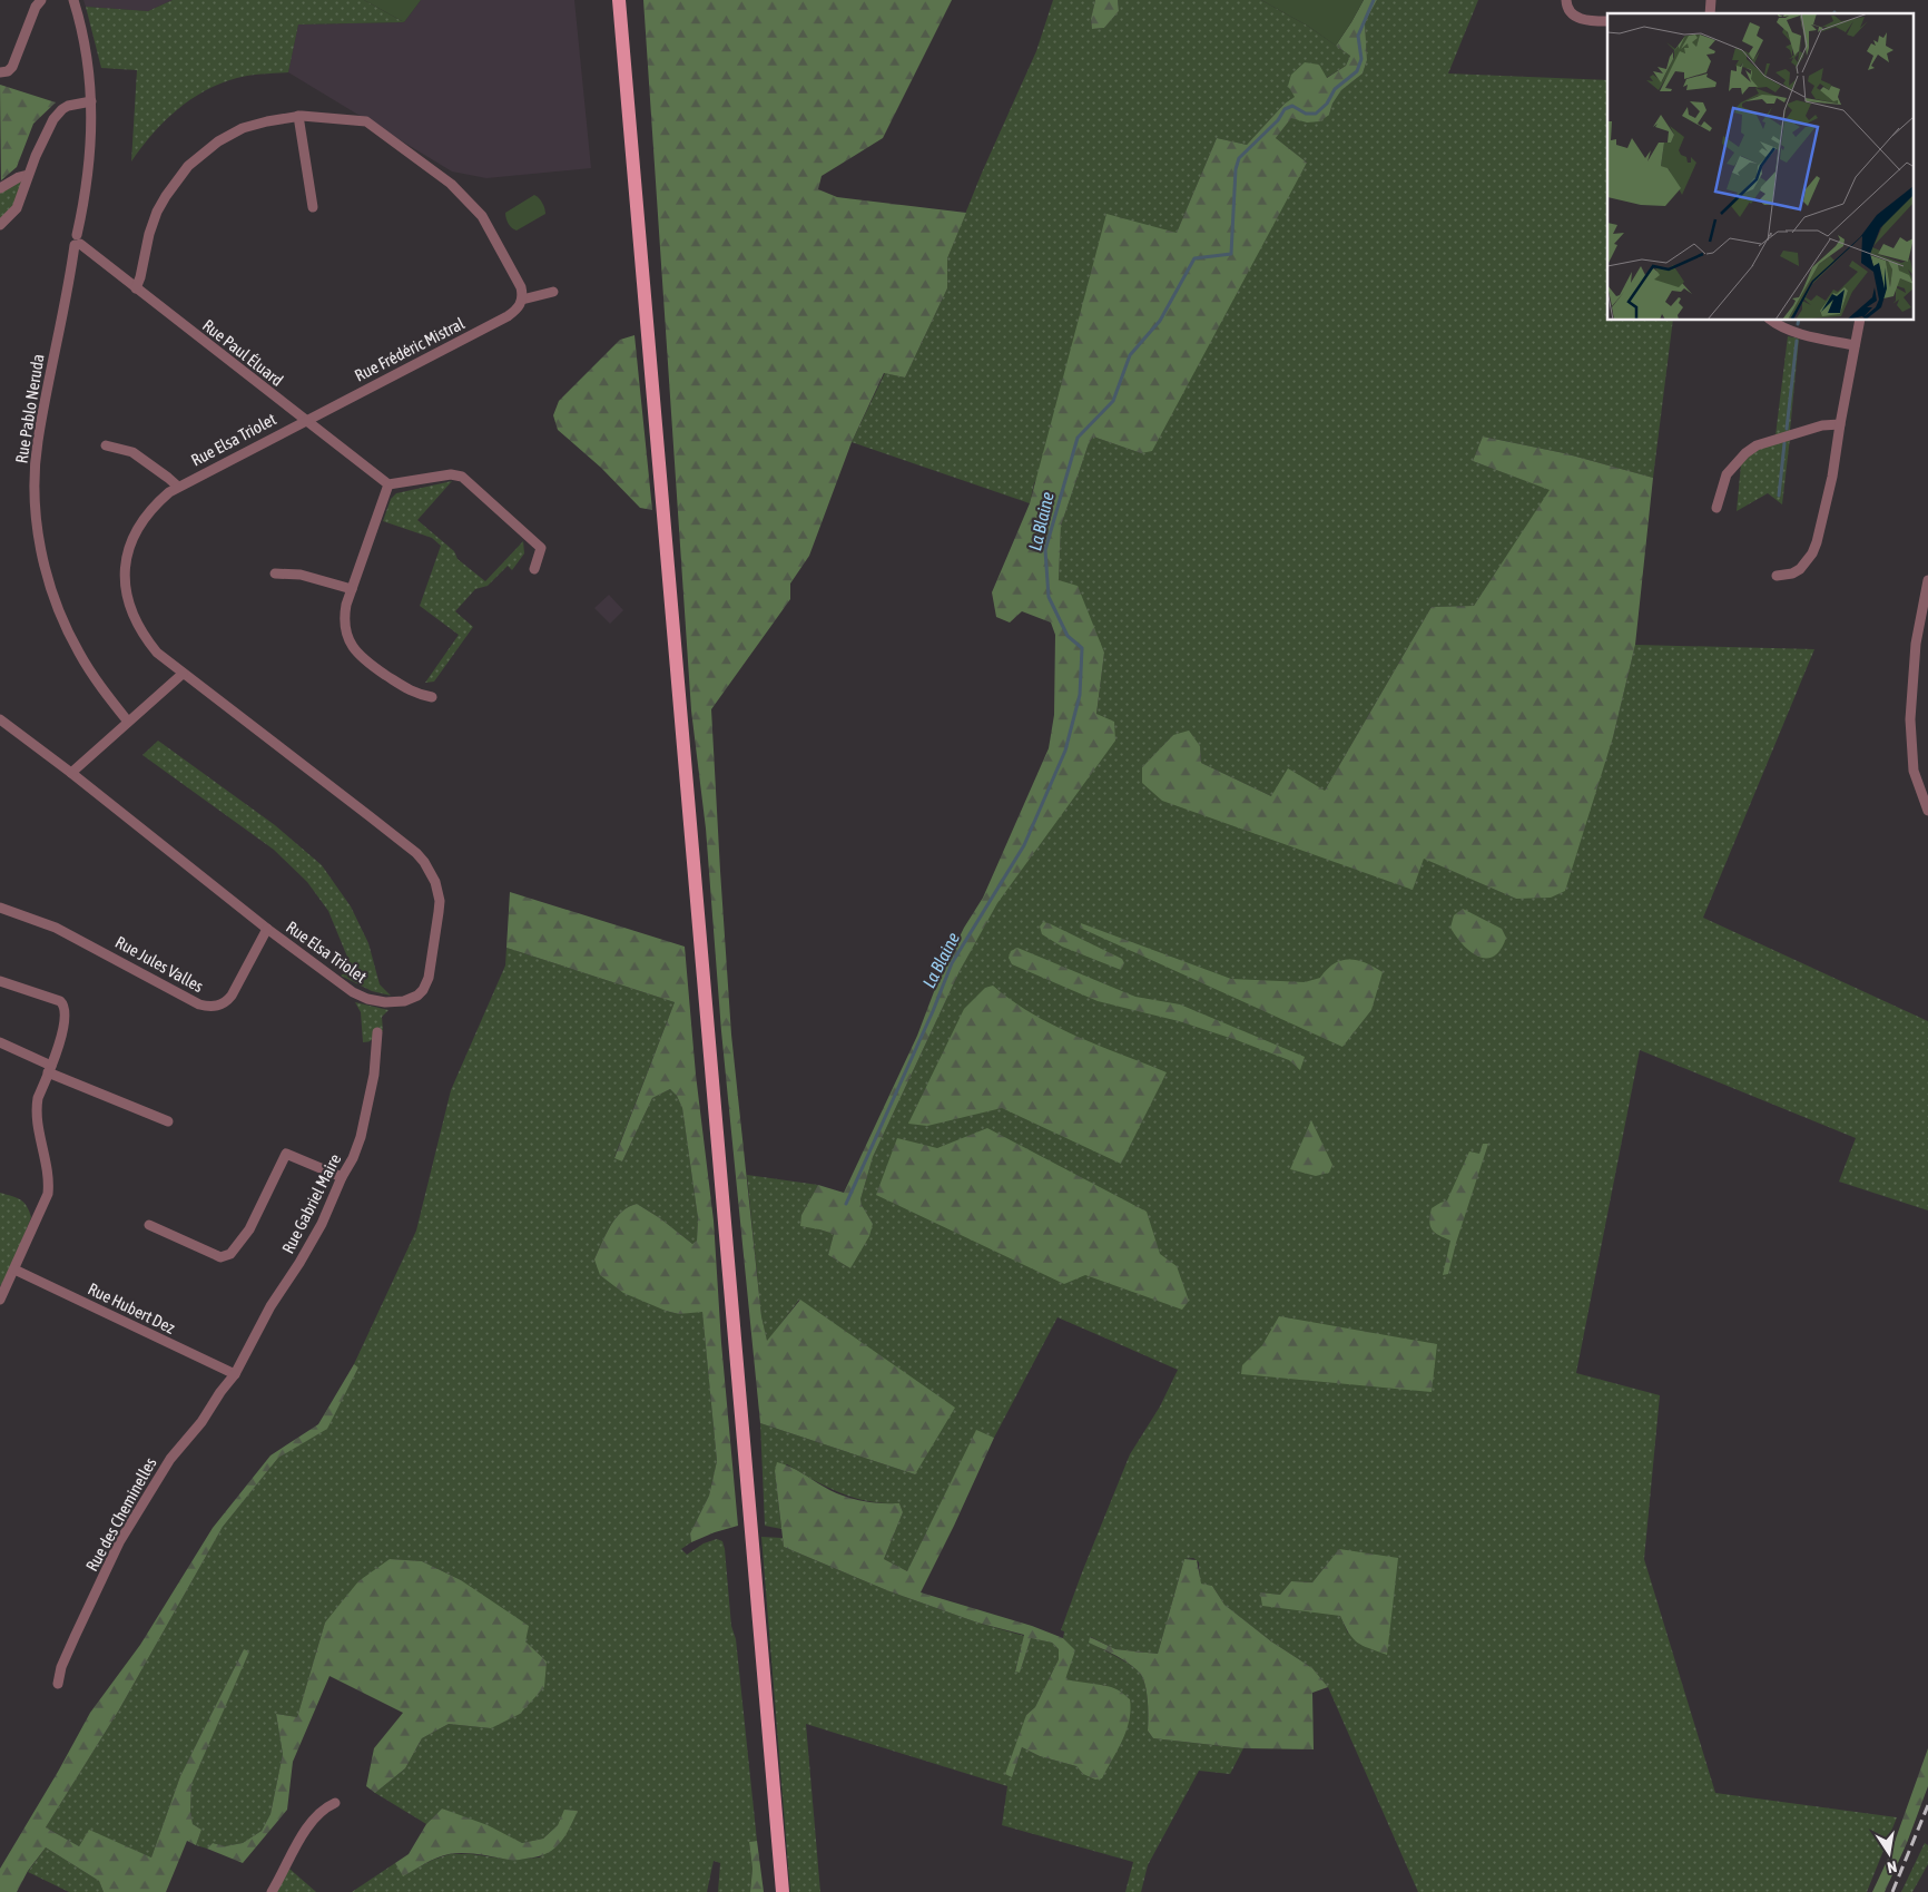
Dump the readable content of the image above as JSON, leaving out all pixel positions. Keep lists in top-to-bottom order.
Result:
{
  "streets": {
    "street": [
      "Rue Frédéric Mistral",
      "Rue Paul Éluard",
      "Rue Pablo Neruda",
      "Rue Elsa Triolet",
      "Rue Jules Valles",
      "Rue Gabriel Maire",
      "Rue Hubert Dez",
      "Rue des Cheminelles"
    ]
  },
  "crossings": [
    ["Rue Frédéric Mistral", "Rue Paul Éluard"],
    ["Rue Frédéric Mistral", "Rue Elsa Triolet"],
    ["Rue Paul Éluard", "Rue Pablo Neruda"],
    ["Rue Paul Éluard", "Rue Elsa Triolet"],
    ["Rue Elsa Triolet", "Rue Jules Valles"],
    ["Rue Gabriel Maire", "Rue Hubert Dez"],
    ["Rue Gabriel Maire", "Rue des Cheminelles"],
    ["Rue Hubert Dez", "Rue des Cheminelles"]
  ],
  "water": ["La Blaine"],
  "north": "bottom"
}
